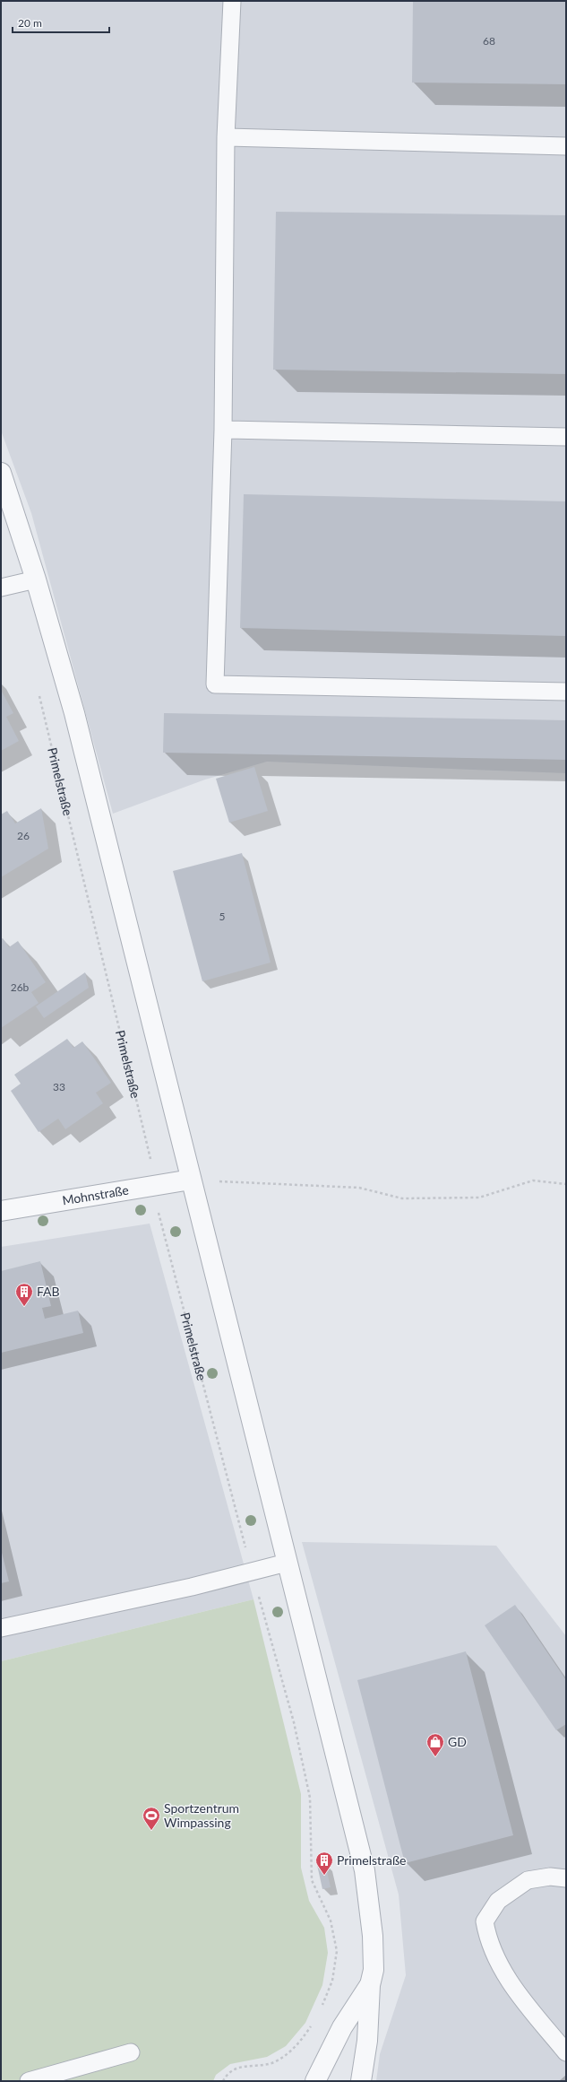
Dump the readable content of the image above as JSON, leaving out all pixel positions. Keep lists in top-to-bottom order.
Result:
{
  "streets": {
    "street": ["Mohnstraße"],
    "path": ["Primelstraße"]
  },
  "crossings": [
    ["Primelstraße", "Mohnstraße"]
  ],
  "places": {
    "building": ["FAB", "Primelstraße"],
    "shop": ["GD"],
    "sports": ["Sportzentrum Wimpassing"]
  },
  "house_numbers": [
    "68",
    "26",
    "5",
    "26b",
    "33"
  ],
  "scale_bar": "20 m"
}
